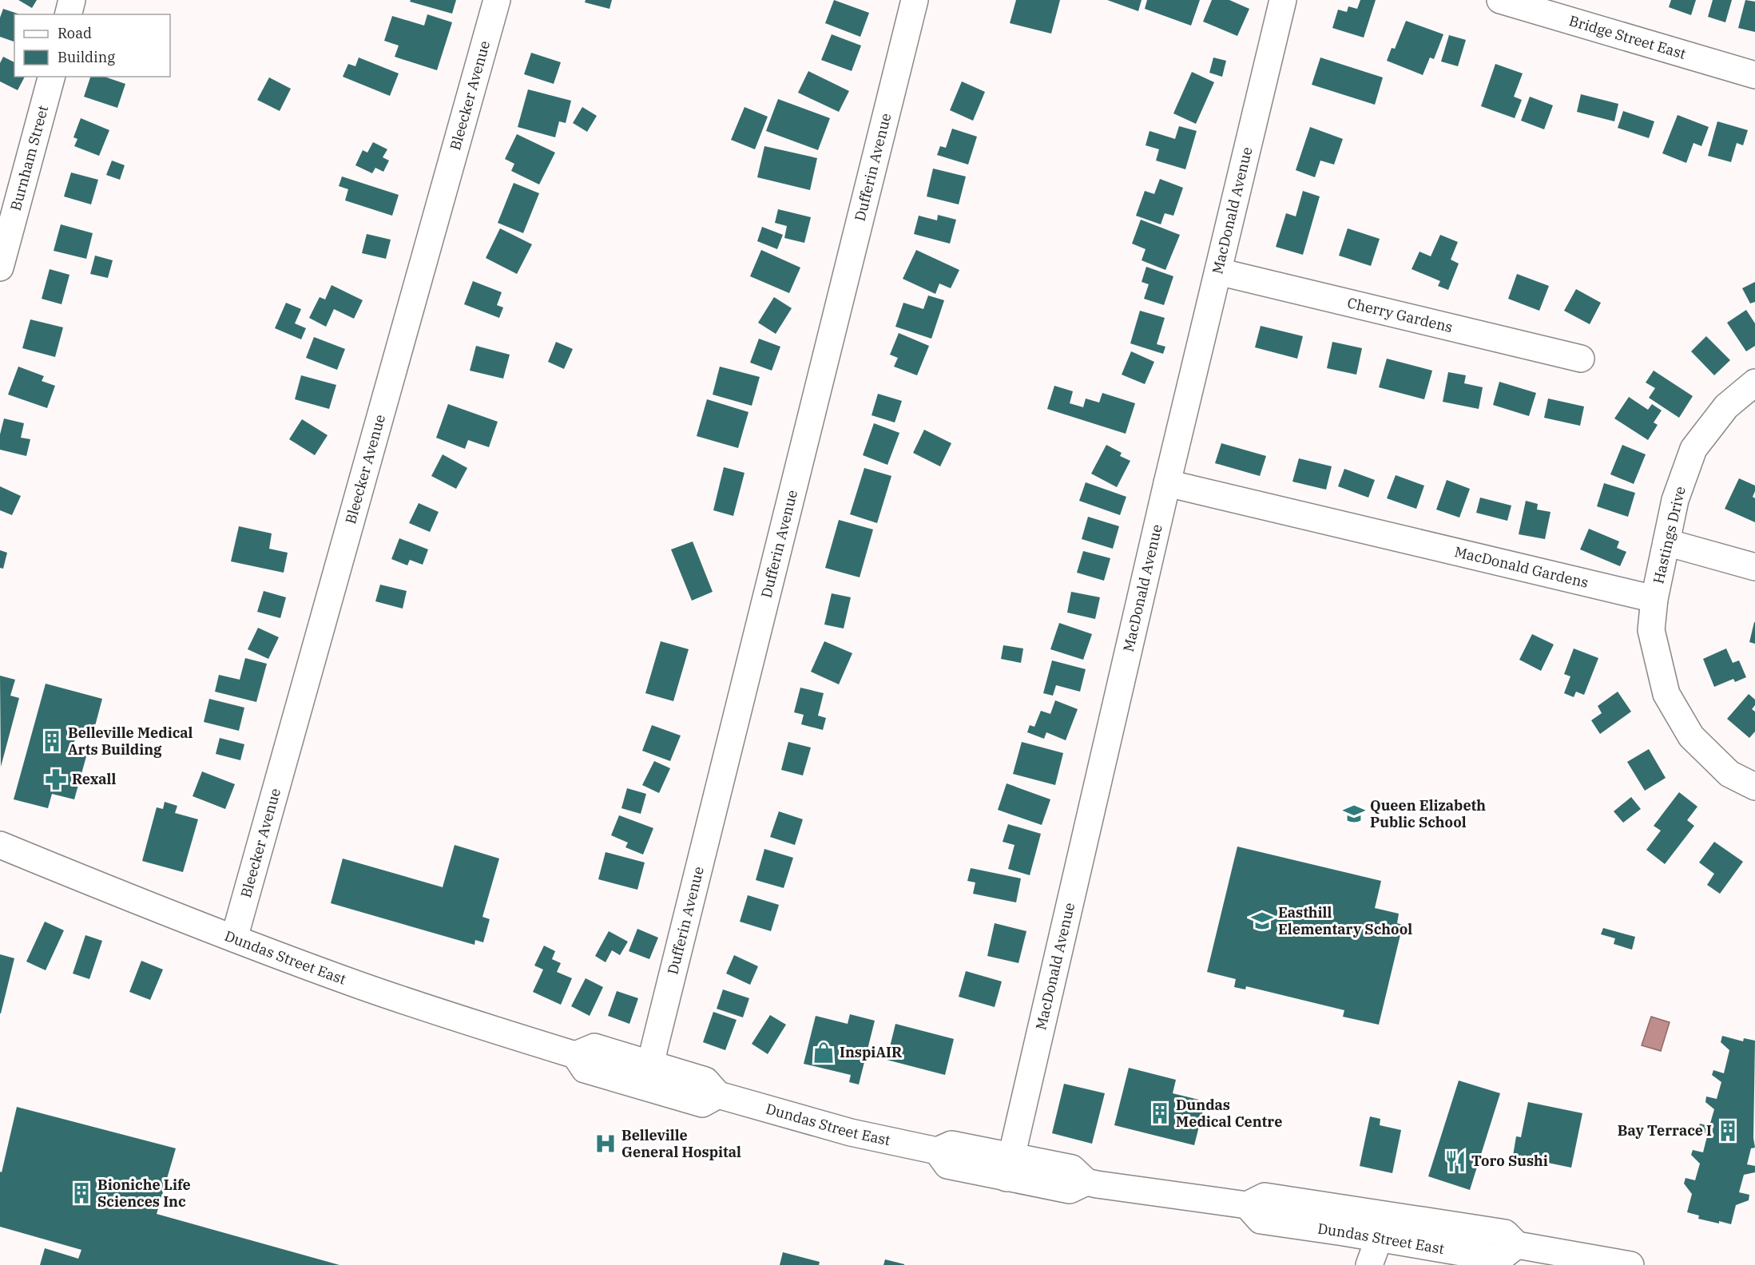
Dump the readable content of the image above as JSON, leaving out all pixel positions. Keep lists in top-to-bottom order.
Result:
{
  "streets": {
    "street": [
      "Bridge Street East",
      "Bleecker Avenue",
      "Burnham Street",
      "Dufferin Avenue",
      "MacDonald Avenue",
      "Cherry Gardens",
      "Hastings Drive",
      "MacDonald Gardens",
      "Dundas Street East"
    ]
  },
  "crossings": [
    ["Bleecker Avenue", "Dundas Street East"],
    ["Dufferin Avenue", "Dundas Street East"],
    ["MacDonald Avenue", "Cherry Gardens"],
    ["MacDonald Avenue", "MacDonald Gardens"],
    ["MacDonald Avenue", "Dundas Street East"],
    ["Hastings Drive", "MacDonald Gardens"]
  ],
  "places": {
    "building": [
      "Belleville Medical Arts Building",
      "Dundas Medical Centre",
      "Bay Terrace I",
      "Bioniche Life Sciences Inc"
    ],
    "pharmacy": ["Rexall"],
    "school or university": ["Queen Elizabeth Public School", "Easthill Elementary School"],
    "shop": ["InspiAIR"],
    "hospital": ["Belleville General Hospital"],
    "restaurant": ["Toro Sushi"]
  },
  "legend": ["Road", "Building"]
}
